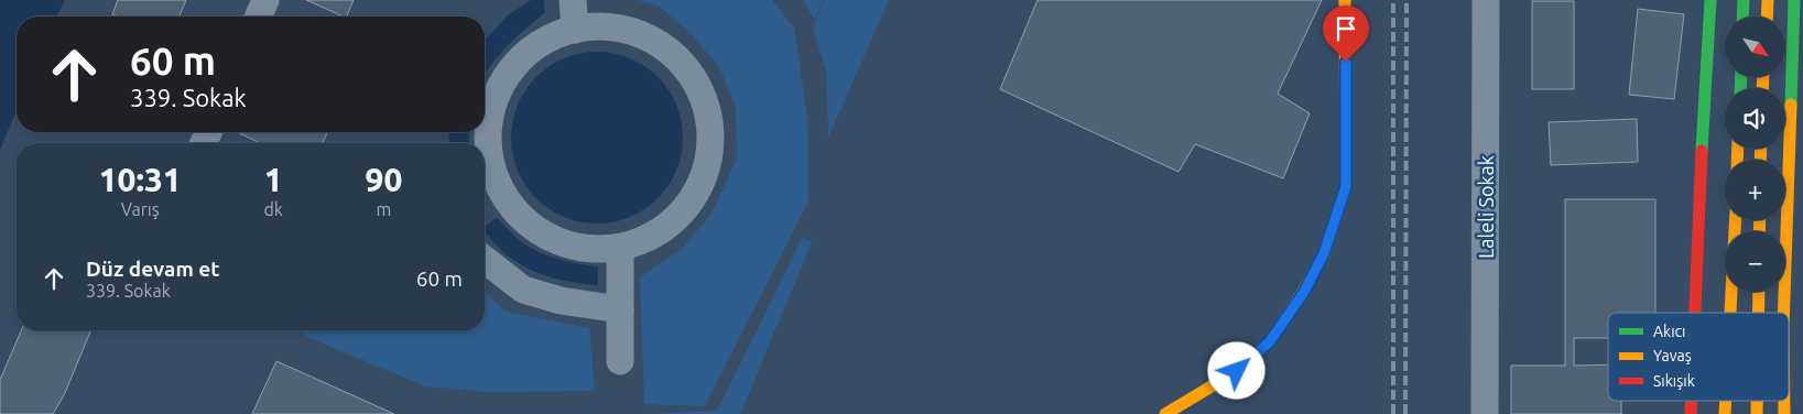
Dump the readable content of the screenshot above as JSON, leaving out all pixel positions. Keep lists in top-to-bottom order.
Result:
{
  "streets": {
    "street": ["Laleli Sokak"]
  },
  "legend": ["Akıcı", "Yavaş", "Sıkışık"],
  "north": "bottom right",
  "page": {
    "map_buttons": ["+", "−"],
    "turn": ["60 m", "339. Sokak"],
    "eta": [
      "10:31",
      "Varış",
      "1",
      "dk",
      "90",
      "m"
    ],
    "list": [
      {
        "name": "Düz devam et",
        "note": "339. Sokak",
        "value": "60 m"
      }
    ]
  }
}
